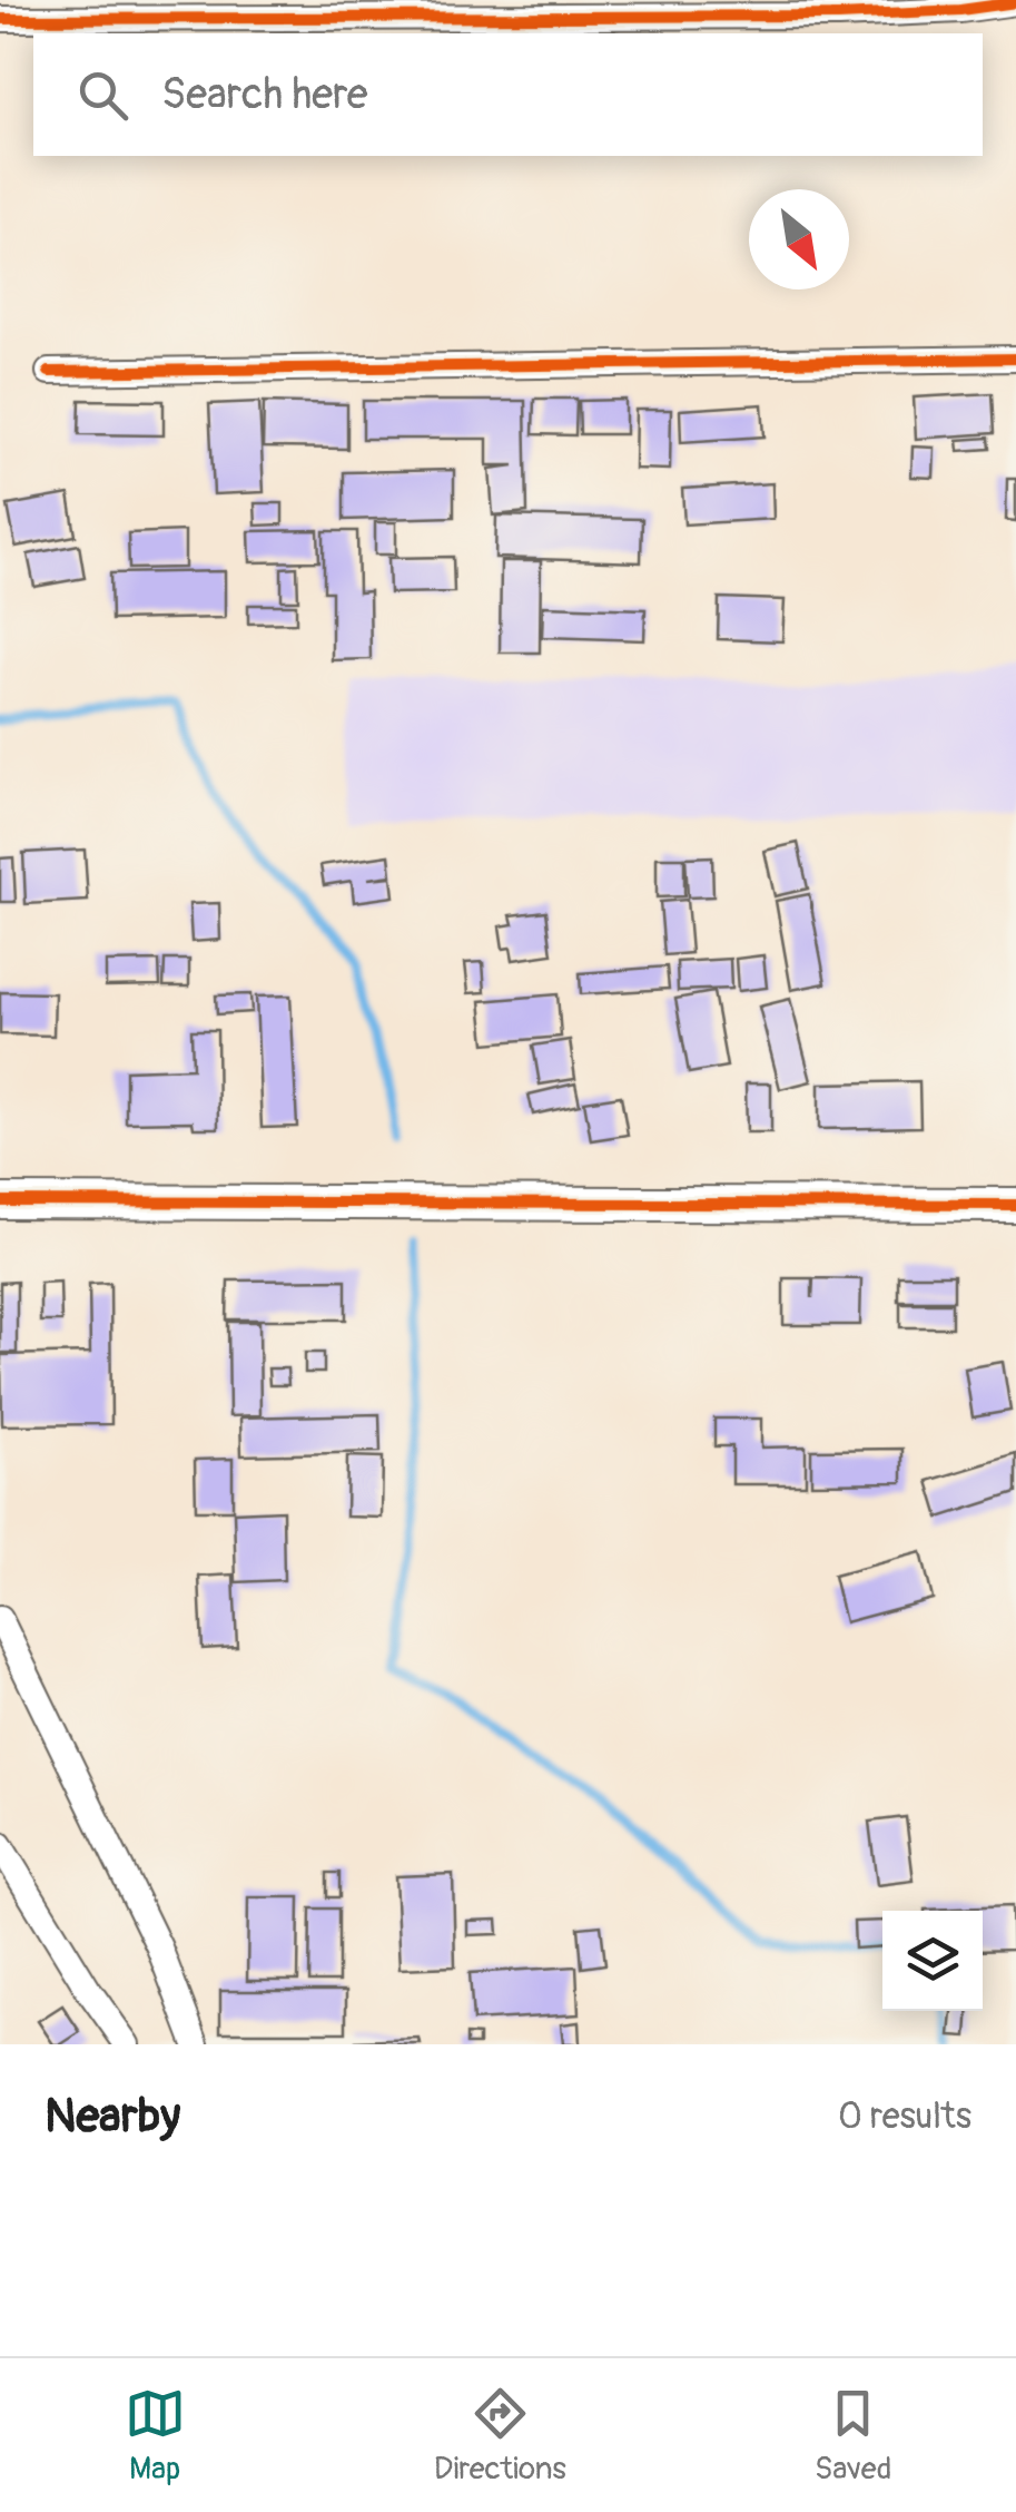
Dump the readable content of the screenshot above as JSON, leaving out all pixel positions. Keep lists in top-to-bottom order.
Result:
{
  "north": "bottom right",
  "page": {
    "search": "Search here",
    "heading": ["Nearby", "0 results"],
    "nav": ["Map", "Directions", "Saved"]
  }
}
